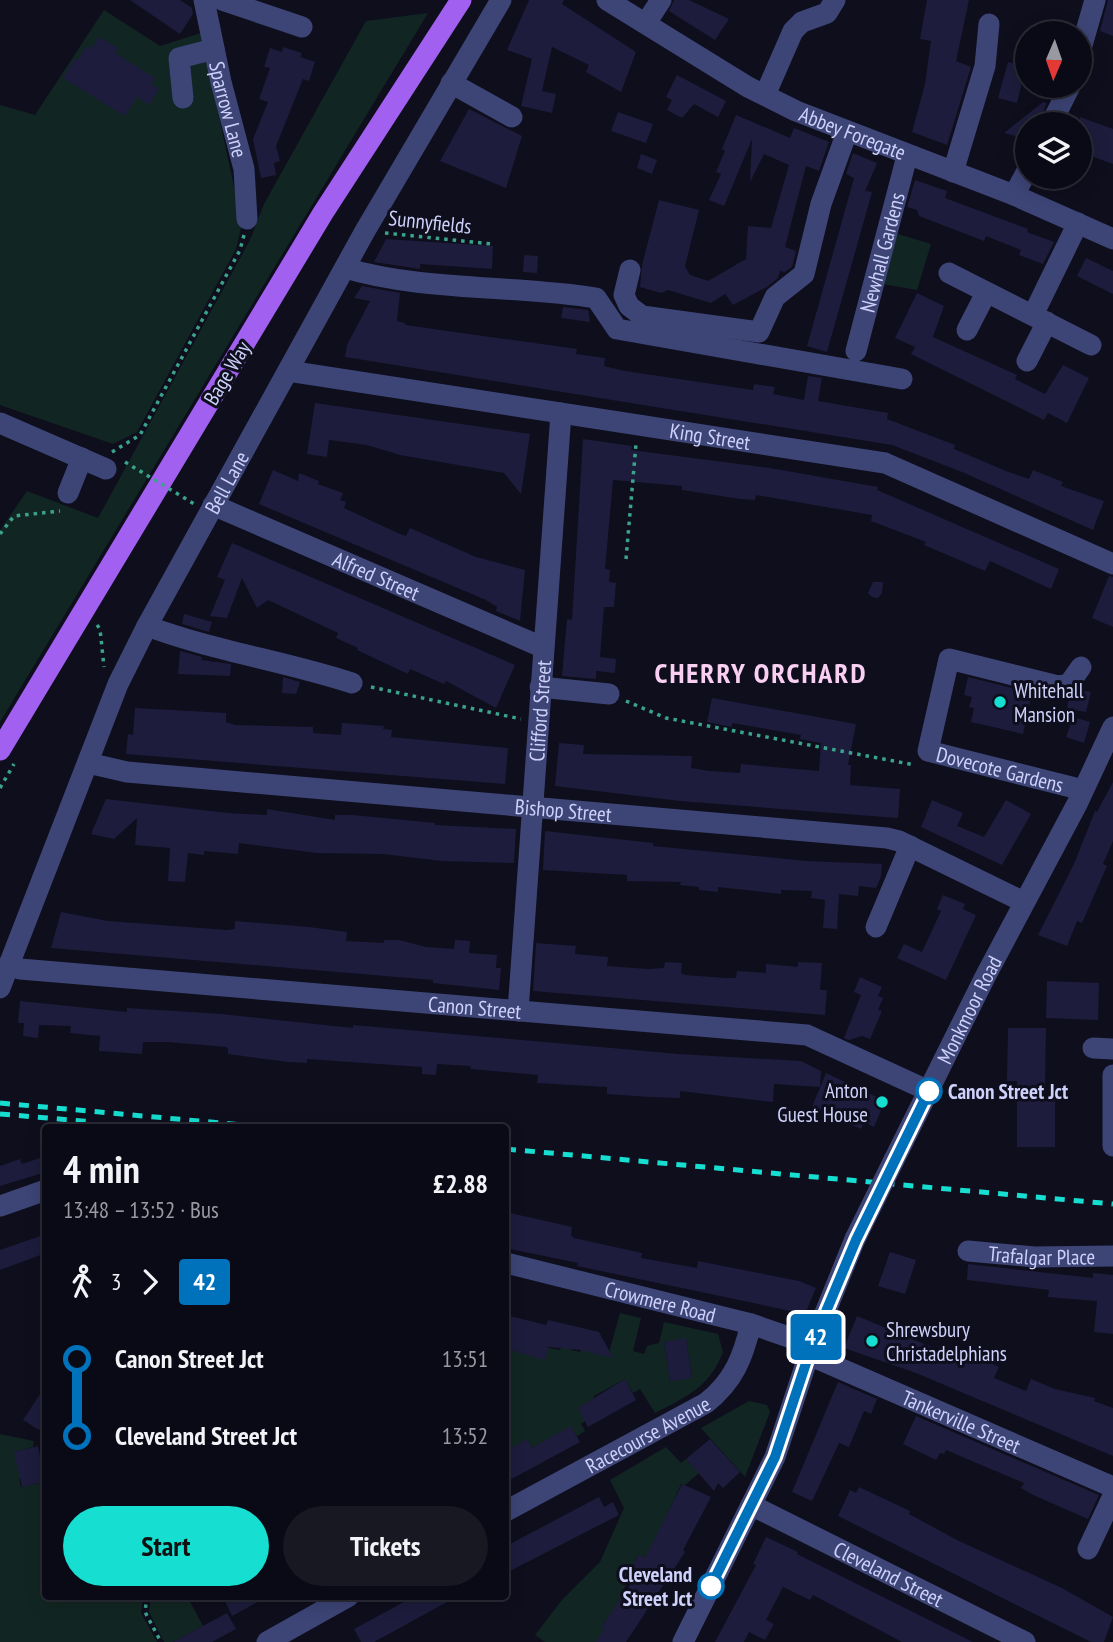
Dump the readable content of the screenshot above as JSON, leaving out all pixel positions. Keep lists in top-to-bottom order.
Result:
{
  "streets": {
    "main road": ["Bage Way"],
    "street": [
      "Sparrow Lane",
      "Abbey Foregate",
      "Newhall Gardens",
      "King Street",
      "Bell Lane",
      "Alfred Street",
      "Clifford Street",
      "Dovecote Gardens",
      "Bishop Street",
      "Canon Street",
      "Monkmoor Road",
      "Trafalgar Place",
      "Crowmere Road",
      "Tankerville Street",
      "Racecourse Avenue",
      "Cleveland Street"
    ],
    "path": ["Sunnyfields"]
  },
  "crossings": [
    ["Abbey Foregate", "Newhall Gardens"],
    ["Sunnyfields", "Bell Lane"],
    ["King Street", "Bell Lane"],
    ["King Street", "Clifford Street"],
    ["Bell Lane", "Alfred Street"],
    ["Bell Lane", "Bishop Street"],
    ["Bell Lane", "Canon Street"],
    ["Alfred Street", "Clifford Street"],
    ["Clifford Street", "Bishop Street"],
    ["Clifford Street", "Canon Street"],
    ["Dovecote Gardens", "Monkmoor Road"],
    ["Bishop Street", "Monkmoor Road"],
    ["Canon Street", "Monkmoor Road"],
    ["Monkmoor Road", "Crowmere Road"],
    ["Monkmoor Road", "Tankerville Street"],
    ["Monkmoor Road", "Cleveland Street"],
    ["Crowmere Road", "Tankerville Street"],
    ["Crowmere Road", "Racecourse Avenue"]
  ],
  "districts": ["CHERRY ORCHARD"],
  "places": [
    "Whitehall Mansion",
    "Canon Street Jct",
    "Anton Guest House",
    "Shrewsbury Christadelphians",
    "Cleveland Street Jct"
  ],
  "lines": ["bus line 42"],
  "north": "bottom",
  "page": {
    "on_map": "42",
    "heading": ["4 min", "13:48 – 13:52 · Bus", "£2.88"],
    "legs": ["3", "42"],
    "list": [
      {
        "name": "Canon Street Jct",
        "value": "13:51"
      },
      {
        "name": "Cleveland Street Jct",
        "value": "13:52"
      }
    ],
    "buttons": ["Start", "Tickets"]
  }
}
